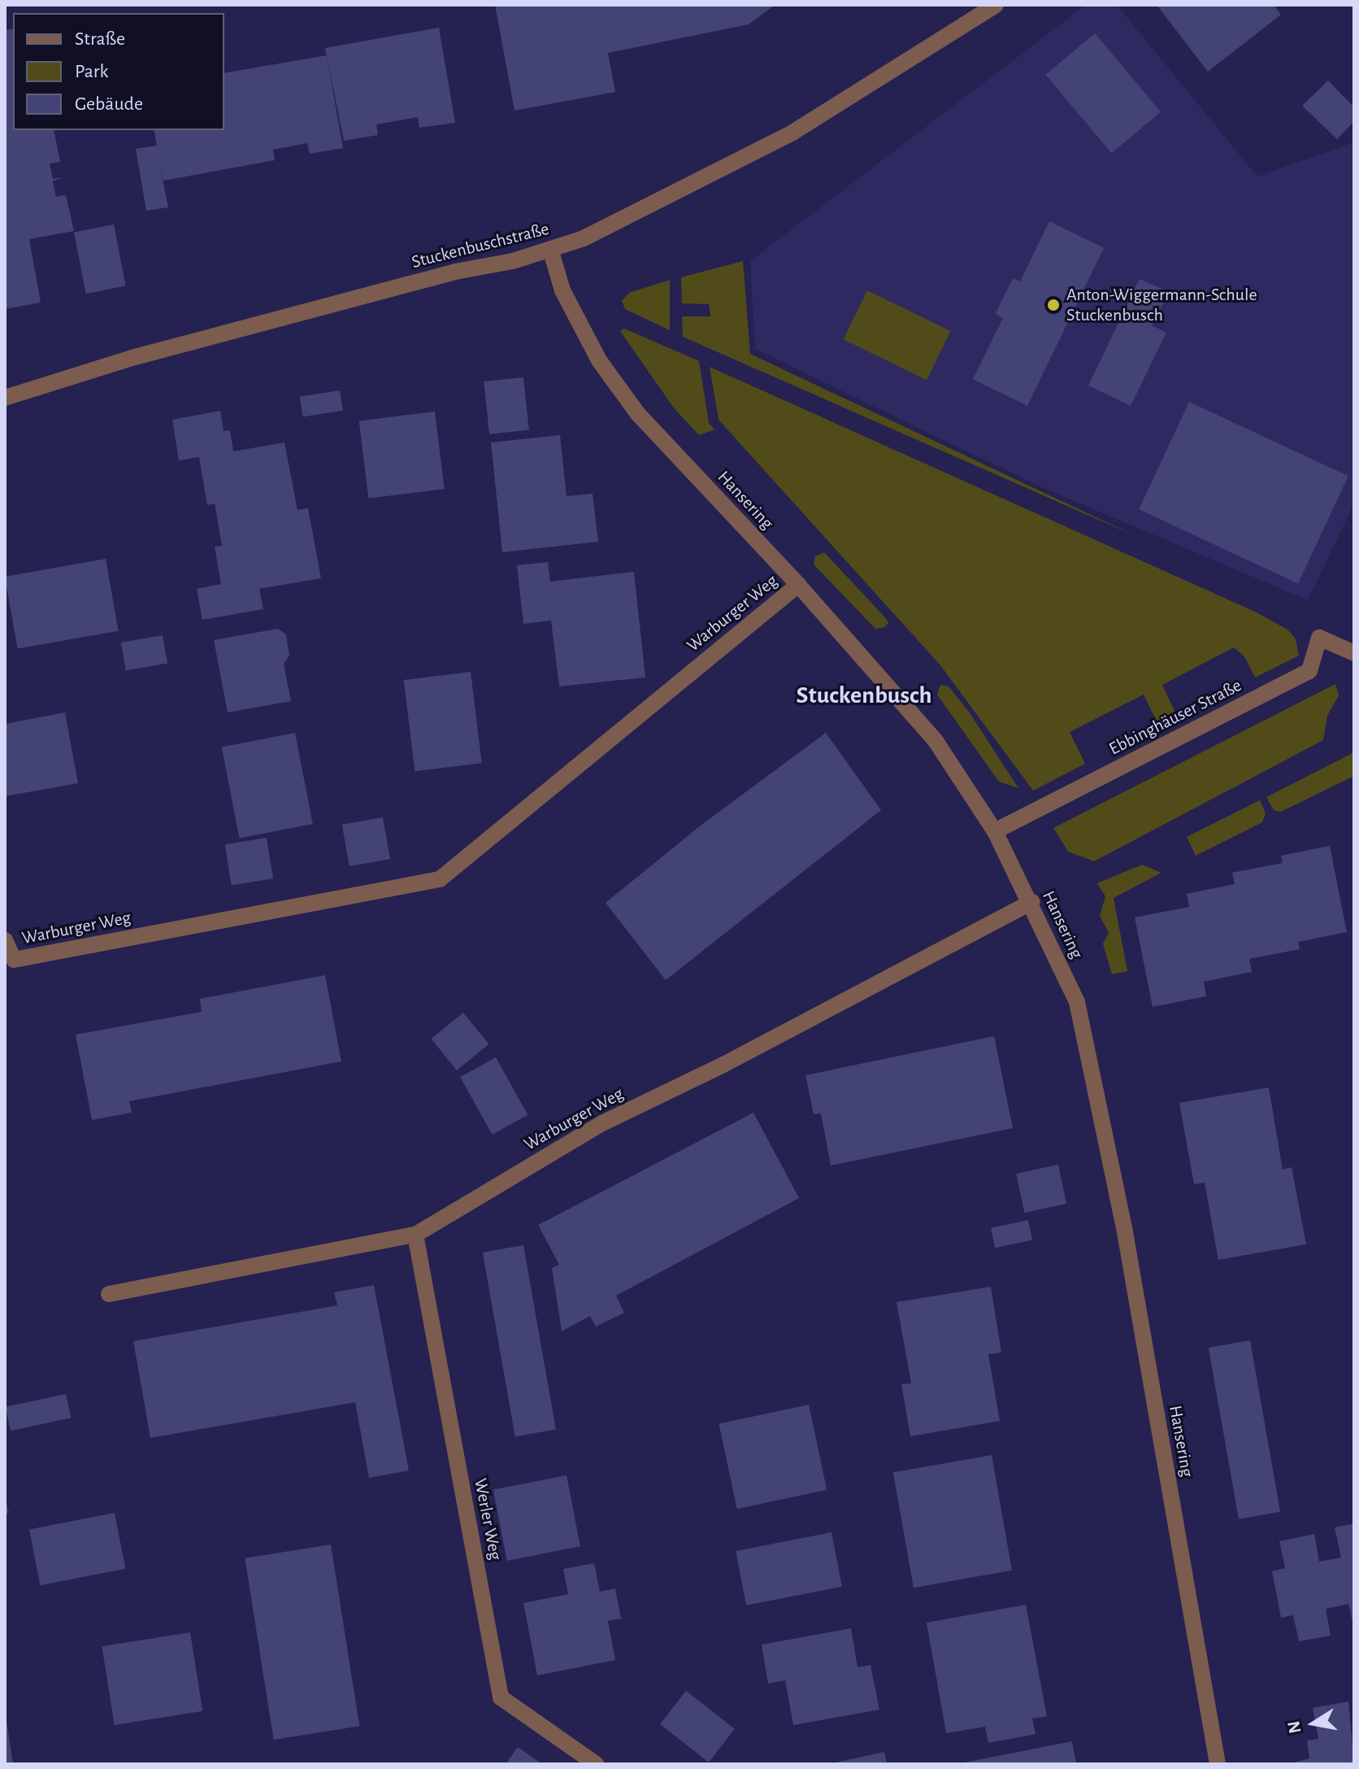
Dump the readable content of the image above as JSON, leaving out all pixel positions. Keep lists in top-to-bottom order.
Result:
{
  "streets": {
    "street": [
      "Stuckenbuschstraße",
      "Hansering",
      "Warburger Weg",
      "Ebbinghäuser Straße",
      "Werler Weg"
    ]
  },
  "crossings": [
    ["Stuckenbuschstraße", "Hansering"],
    ["Hansering", "Warburger Weg"],
    ["Hansering", "Ebbinghäuser Straße"],
    ["Warburger Weg", "Werler Weg"]
  ],
  "districts": ["Stuckenbusch"],
  "places": ["Anton-Wiggermann-Schule Stuckenbusch"],
  "legend": ["Straße", "Park", "Gebäude"],
  "north": "left"
}
